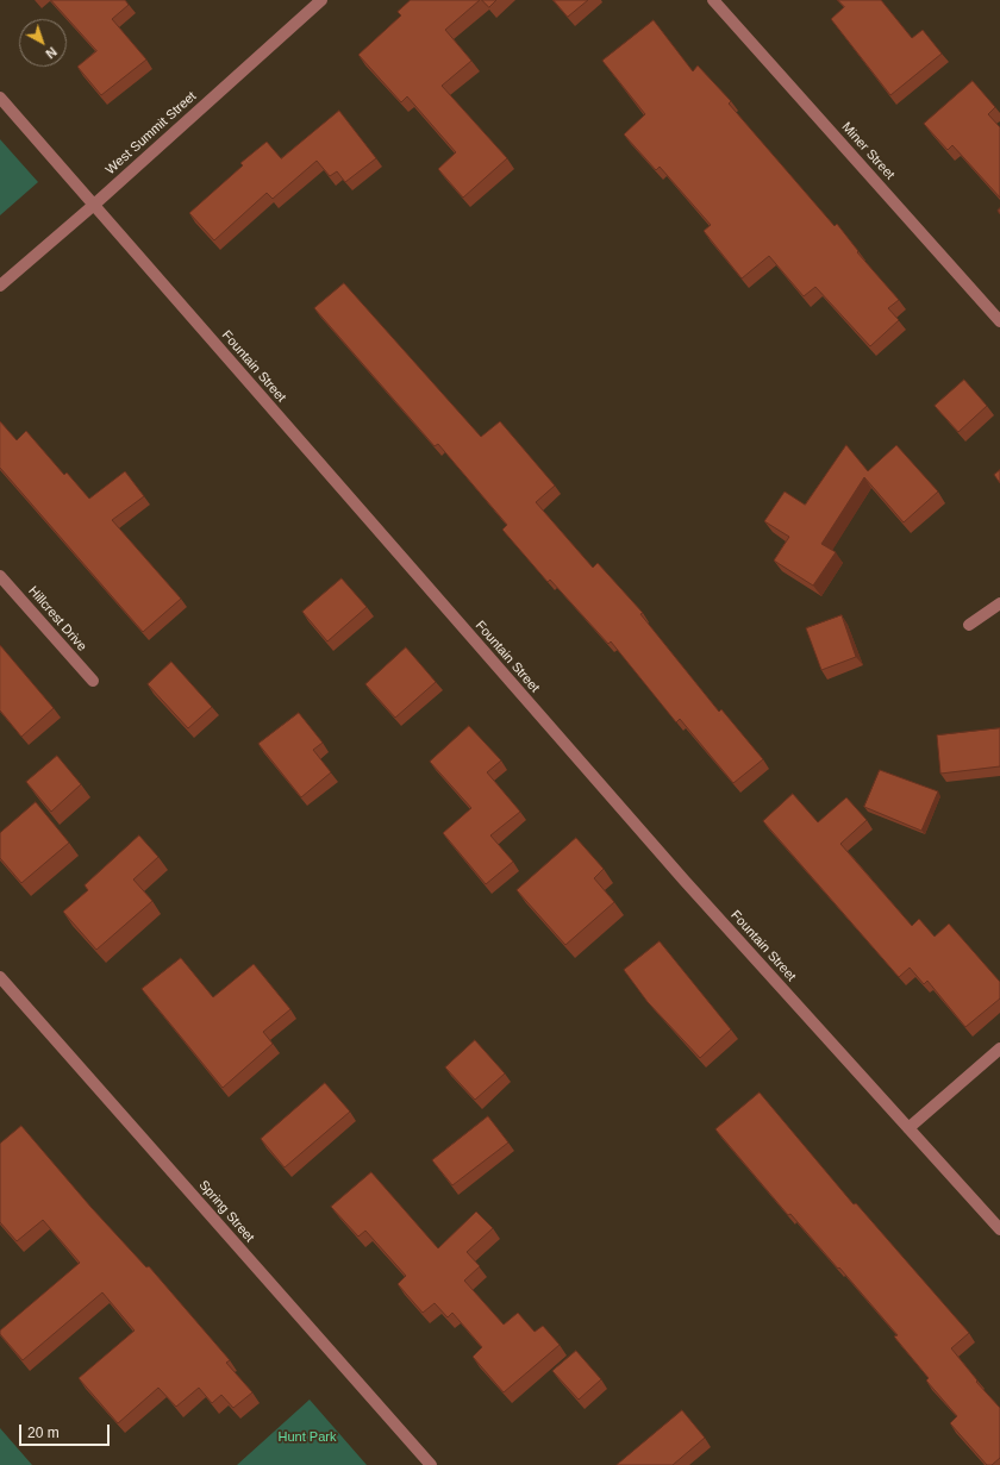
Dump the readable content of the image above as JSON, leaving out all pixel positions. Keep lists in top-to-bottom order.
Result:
{
  "streets": {
    "street": [
      "West Summit Street",
      "Miner Street",
      "Fountain Street",
      "Hillcrest Drive",
      "Spring Street"
    ]
  },
  "crossings": [
    ["West Summit Street", "Fountain Street"]
  ],
  "parks": ["Hunt Park"],
  "scale_bar": "20 m",
  "north": "bottom right"
}
